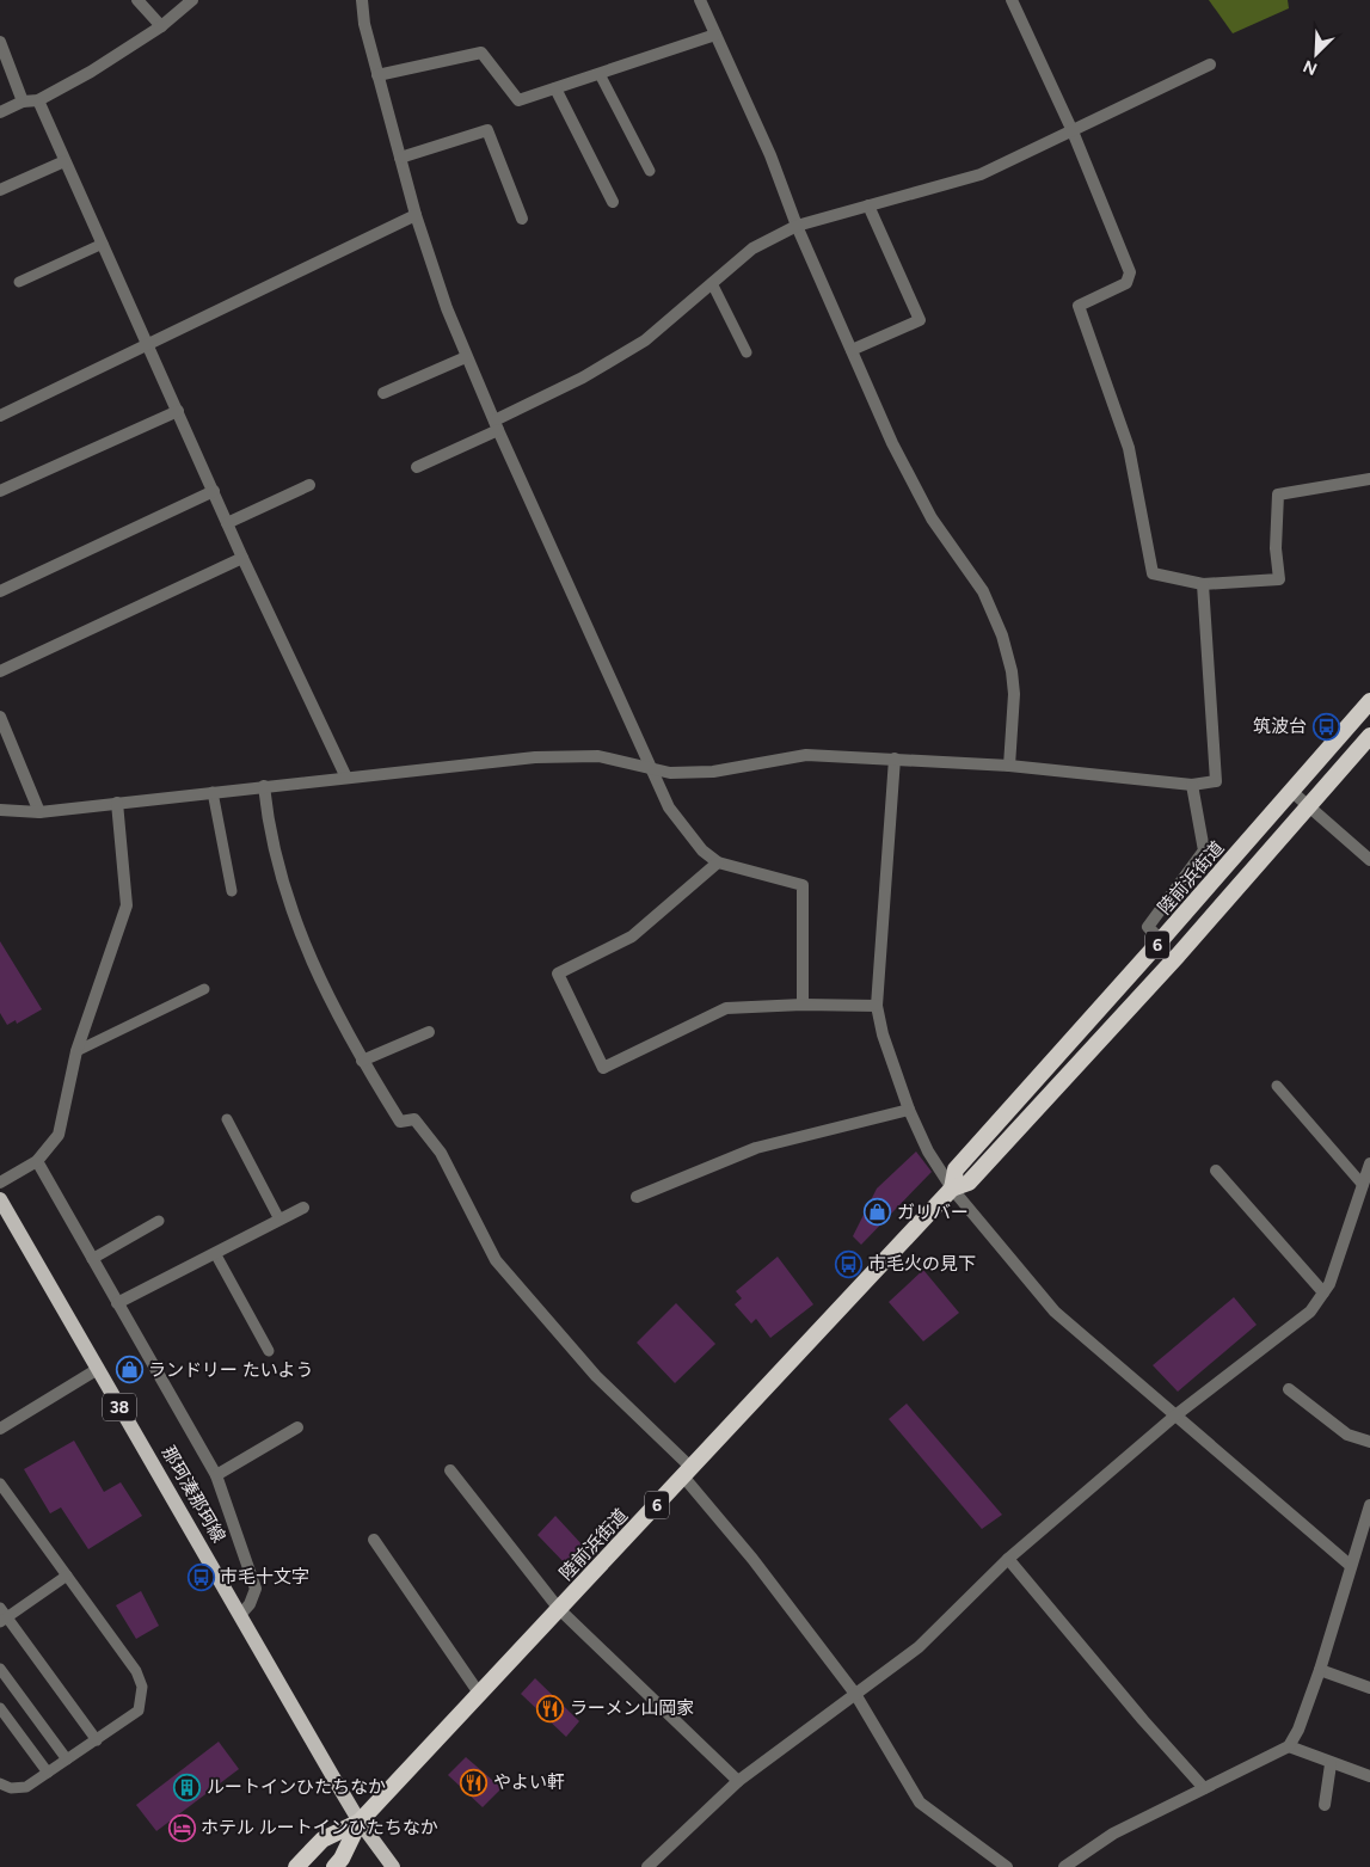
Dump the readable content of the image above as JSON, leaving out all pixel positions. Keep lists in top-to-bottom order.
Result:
{
  "streets": {
    "highway": ["陸前浜街道", "6"],
    "main road": ["38", "那珂湊那珂線"]
  },
  "crossings": [
    ["陸前浜街道", "那珂湊那珂線"]
  ],
  "places": {
    "bus stop": ["筑波台", "市毛火の見下", "市毛十文字"],
    "shop": ["ガリバー", "ランドリー たいよう"],
    "restaurant": ["ラーメン山岡家", "やよい軒"],
    "building": ["ルートインひたちなか"],
    "hotel": ["ホテル ルートインひたちなか"]
  },
  "north": "bottom left"
}
